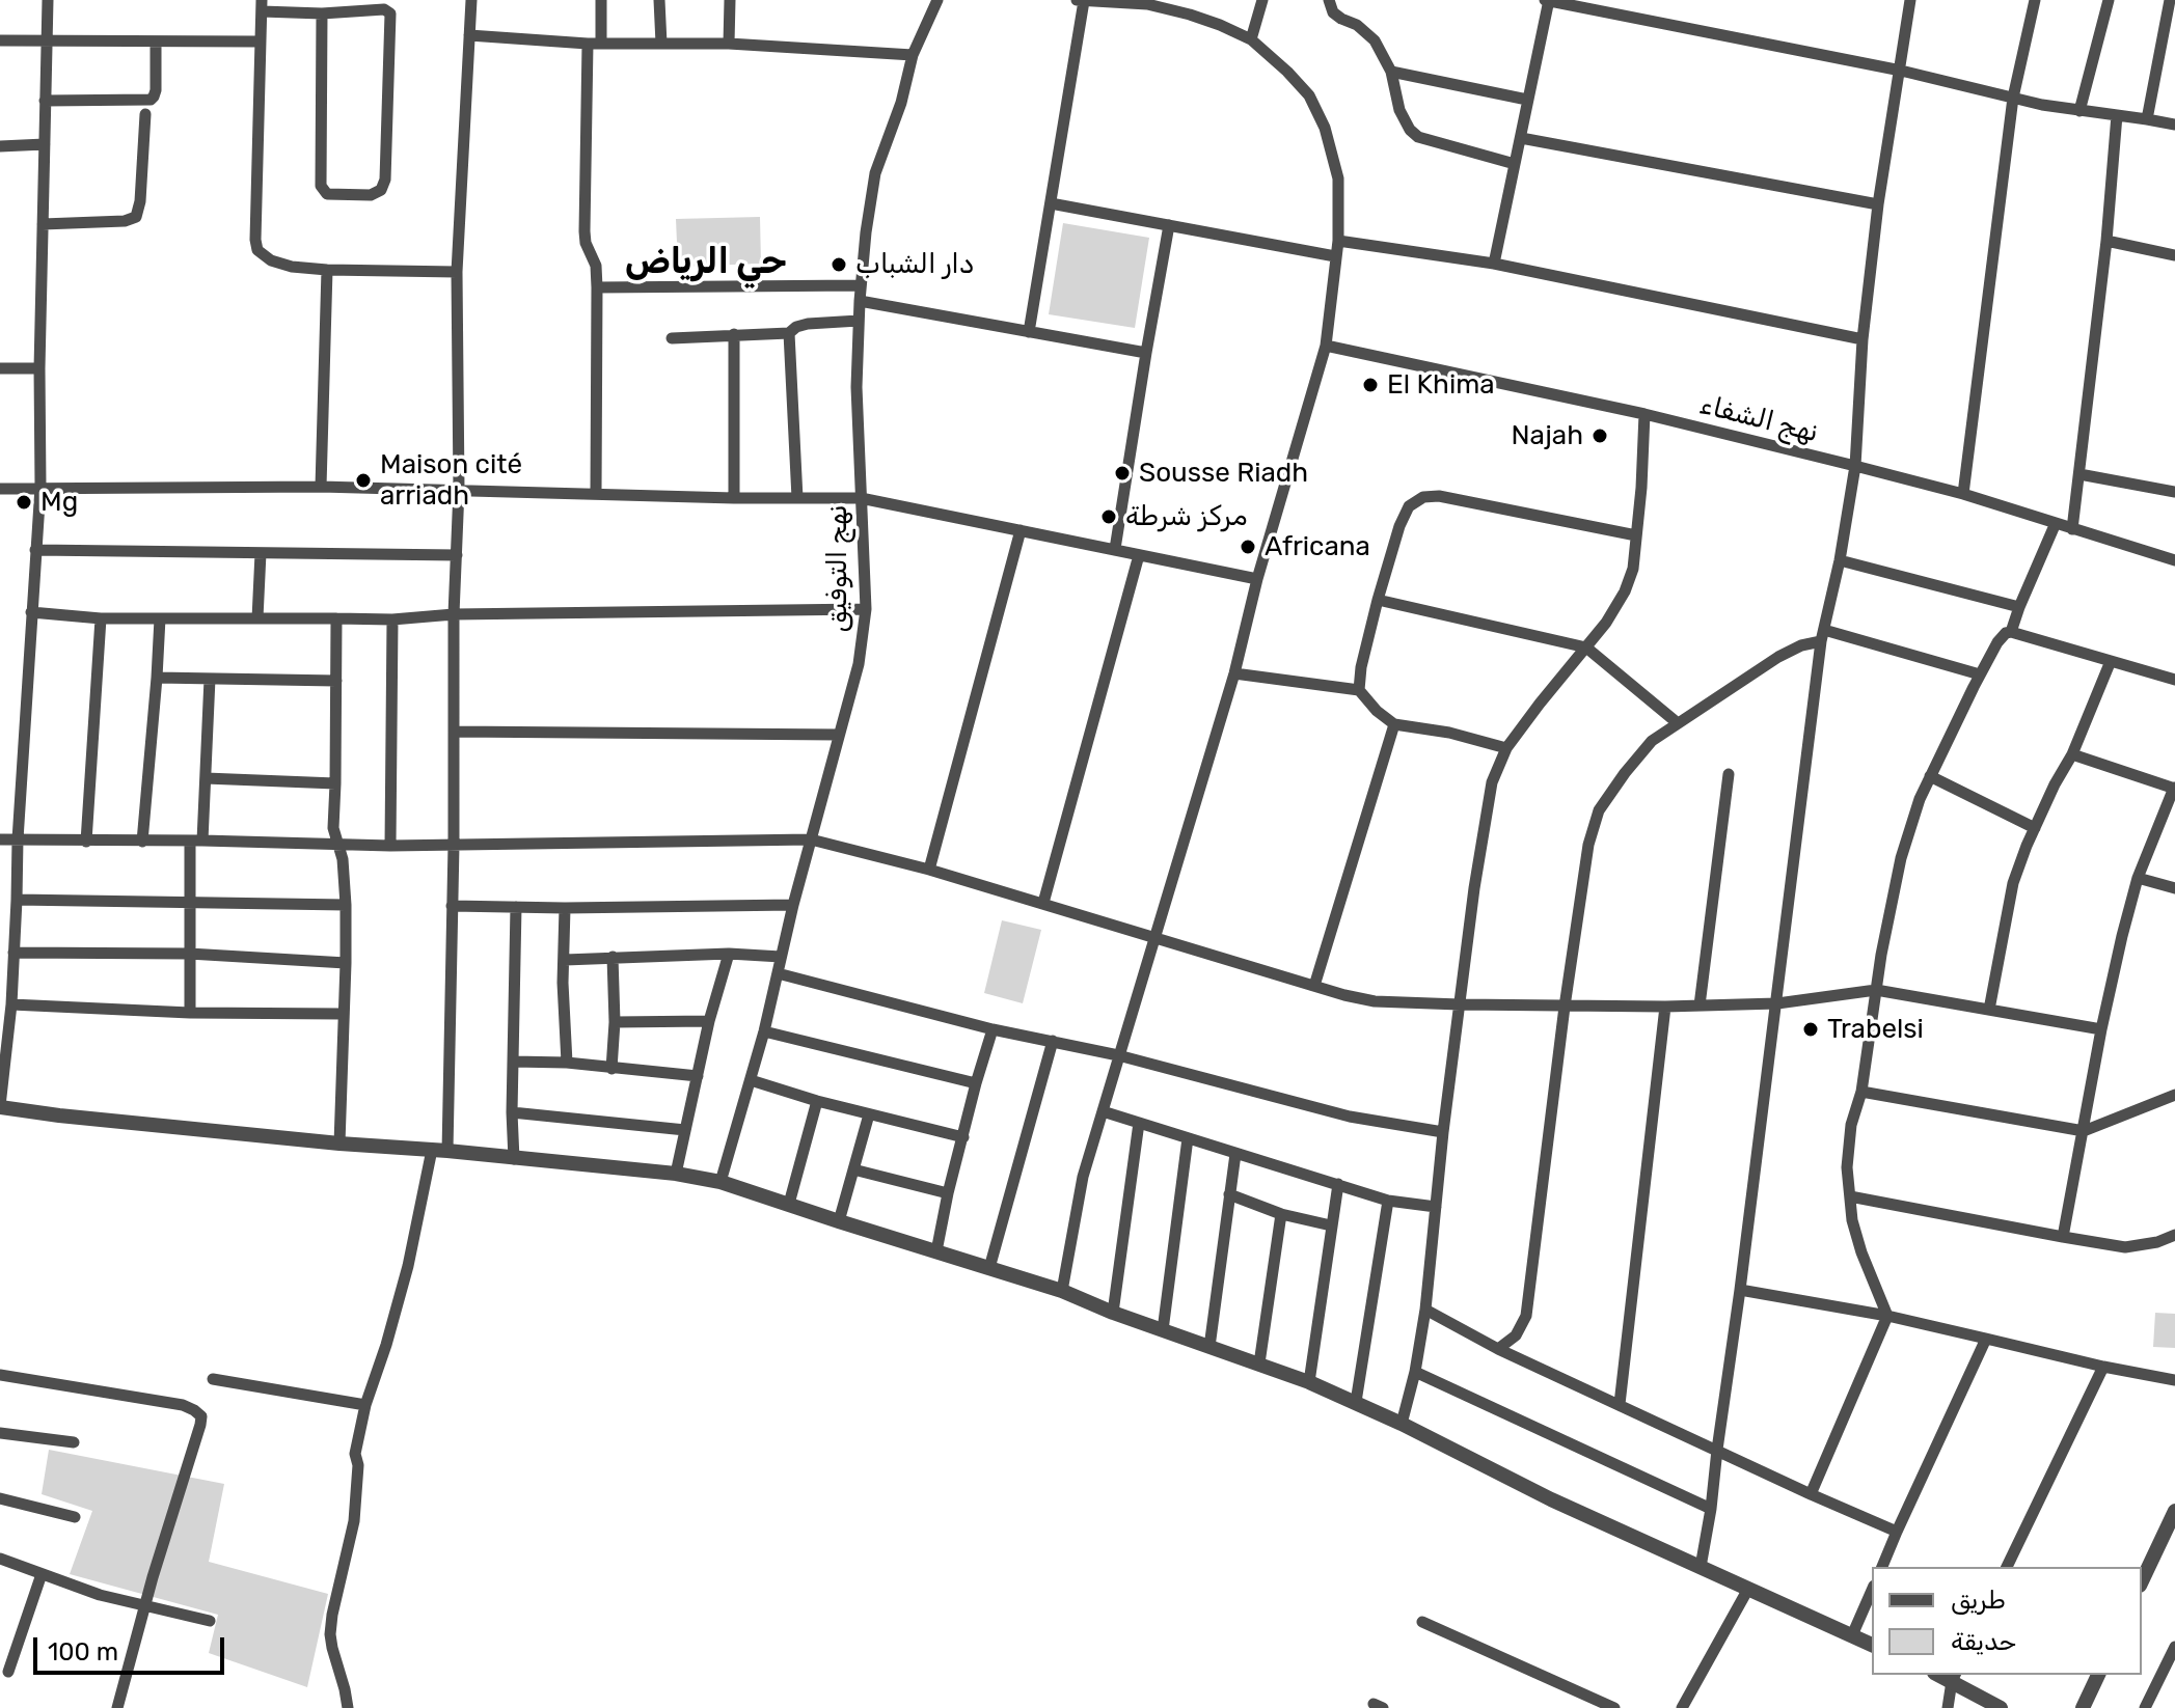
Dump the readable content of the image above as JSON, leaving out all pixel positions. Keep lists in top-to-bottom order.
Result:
{
  "streets": {
    "street": ["نهج الشفاء", "نهج التوفيق"]
  },
  "districts": ["حي الرياض"],
  "places": [
    "دار الشباب",
    "El Khima",
    "Najah",
    "Sousse Riadh",
    "Maison cité arriadh",
    "Mg",
    "مركز شرطة",
    "Africana",
    "Trabelsi"
  ],
  "legend": ["طريق", "حديقة"],
  "scale_bar": "100 m"
}
